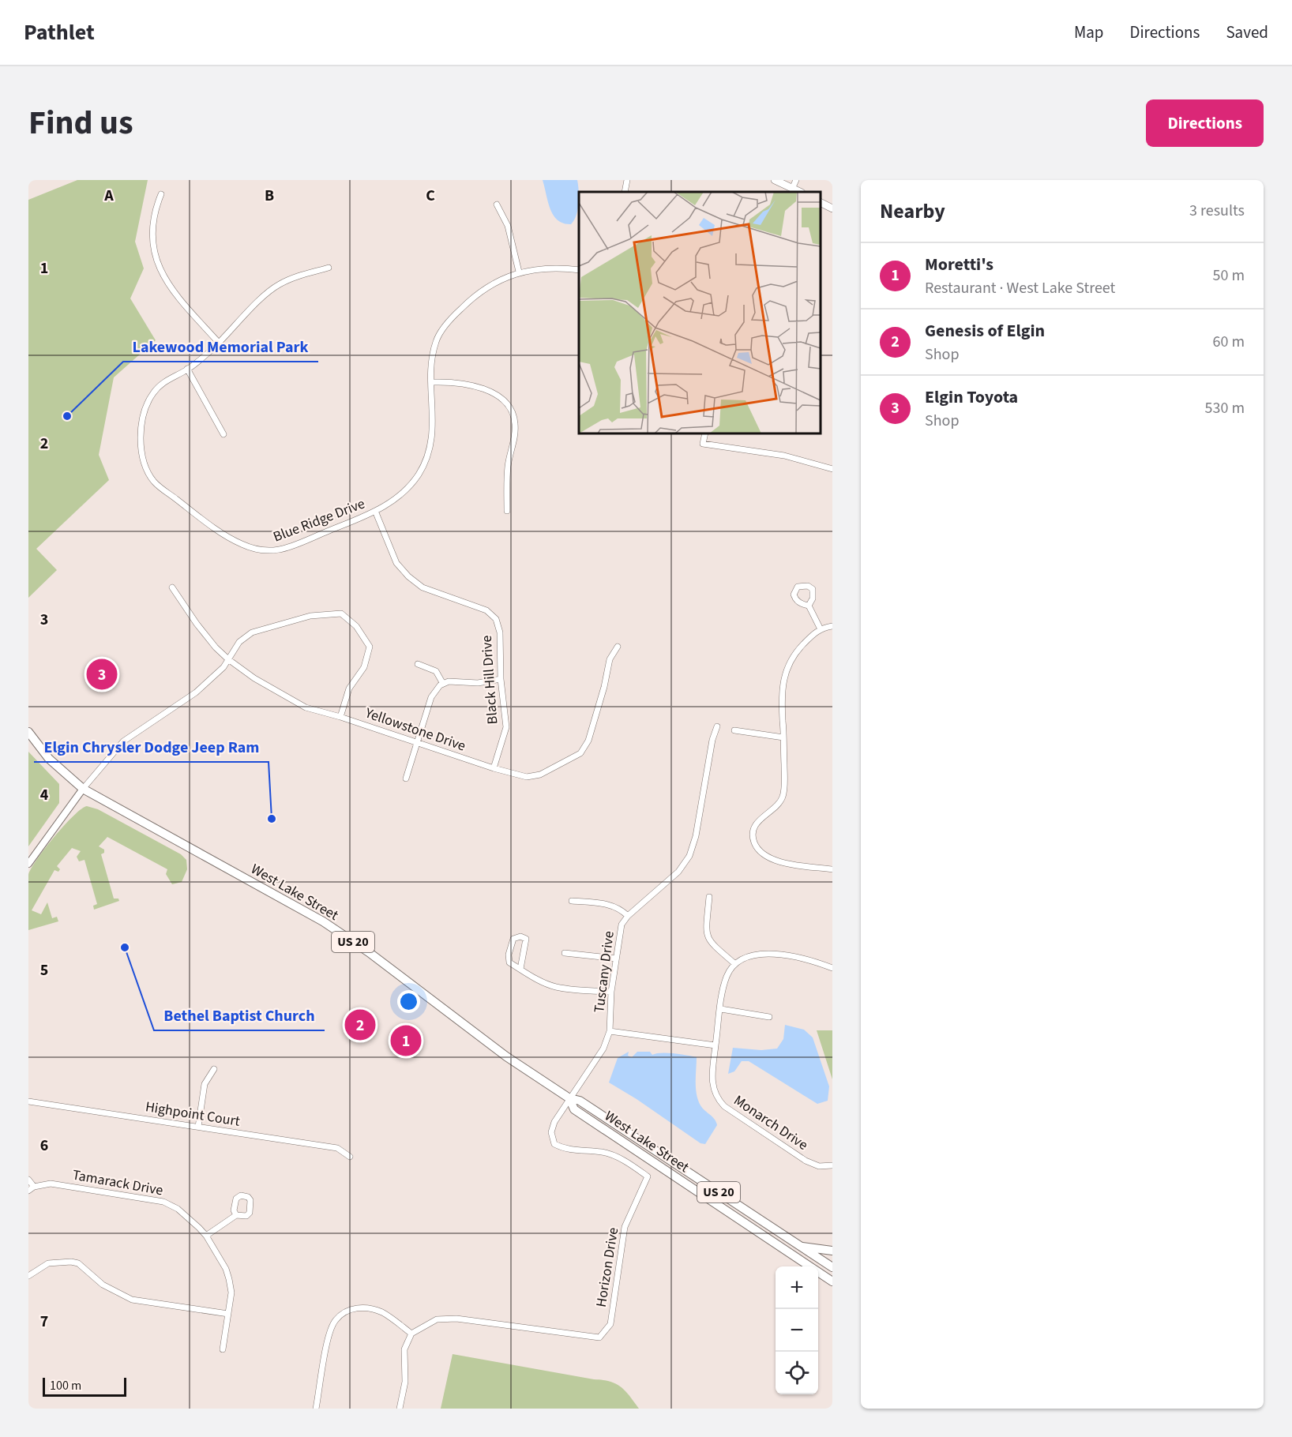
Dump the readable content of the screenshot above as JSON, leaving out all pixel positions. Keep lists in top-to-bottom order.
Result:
{
  "streets": {
    "highway": ["West Lake Street", "US 20"],
    "street": [
      "Blue Ridge Drive",
      "Black Hill Drive",
      "Yellowstone Drive",
      "Tuscany Drive",
      "Highpoint Court",
      "Monarch Drive",
      "Tamarack Drive",
      "Horizon Drive"
    ]
  },
  "crossings": [
    ["Blue Ridge Drive", "Black Hill Drive"],
    ["Black Hill Drive", "Yellowstone Drive"],
    ["West Lake Street", "Tuscany Drive"],
    ["West Lake Street", "Horizon Drive"],
    ["Tuscany Drive", "Horizon Drive"]
  ],
  "places": ["Lakewood Memorial Park", "Elgin Chrysler Dodge Jeep Ram", "Bethel Baptist Church"],
  "scale_bar": "100 m",
  "page": {
    "header": "Pathlet",
    "nav": ["Map", "Directions", "Saved"],
    "title": "Find us",
    "buttons": "Directions",
    "heading": ["Nearby", "3 results"],
    "list": [
      {
        "mark": "1",
        "name": "Moretti's",
        "note": "Restaurant · West Lake Street",
        "value": "50 m"
      },
      {
        "mark": "2",
        "name": "Genesis of Elgin",
        "note": "Shop",
        "value": "60 m"
      },
      {
        "mark": "3",
        "name": "Elgin Toyota",
        "note": "Shop",
        "value": "530 m"
      }
    ],
    "pins": ["3", "2", "1"],
    "map_buttons": ["+", "−"],
    "scale": "100 m"
  },
  "grid": {
    "columns": ["A", "B", "C"],
    "rows": [
      "1",
      "2",
      "3",
      "4",
      "5",
      "6",
      "7"
    ]
  }
}
